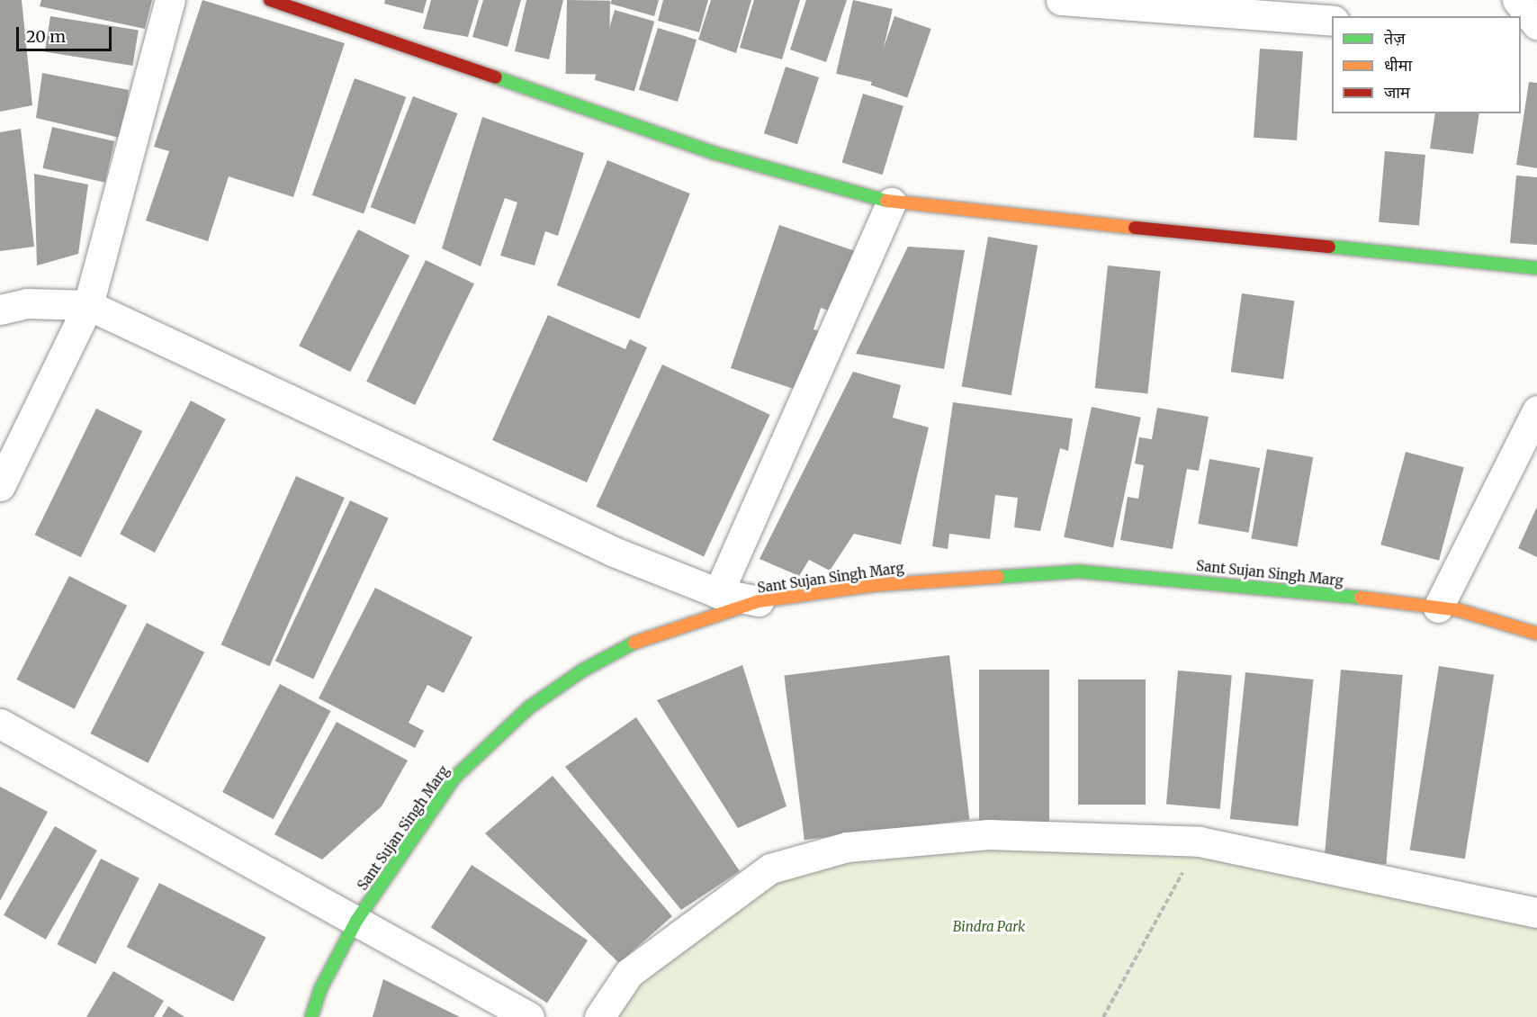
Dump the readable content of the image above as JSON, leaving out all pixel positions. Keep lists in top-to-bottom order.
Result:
{
  "streets": {
    "street": ["Sant Sujan Singh Marg"]
  },
  "parks": ["Bindra Park"],
  "legend": ["तेज़", "धीमा", "जाम"],
  "scale_bar": "20 m"
}
